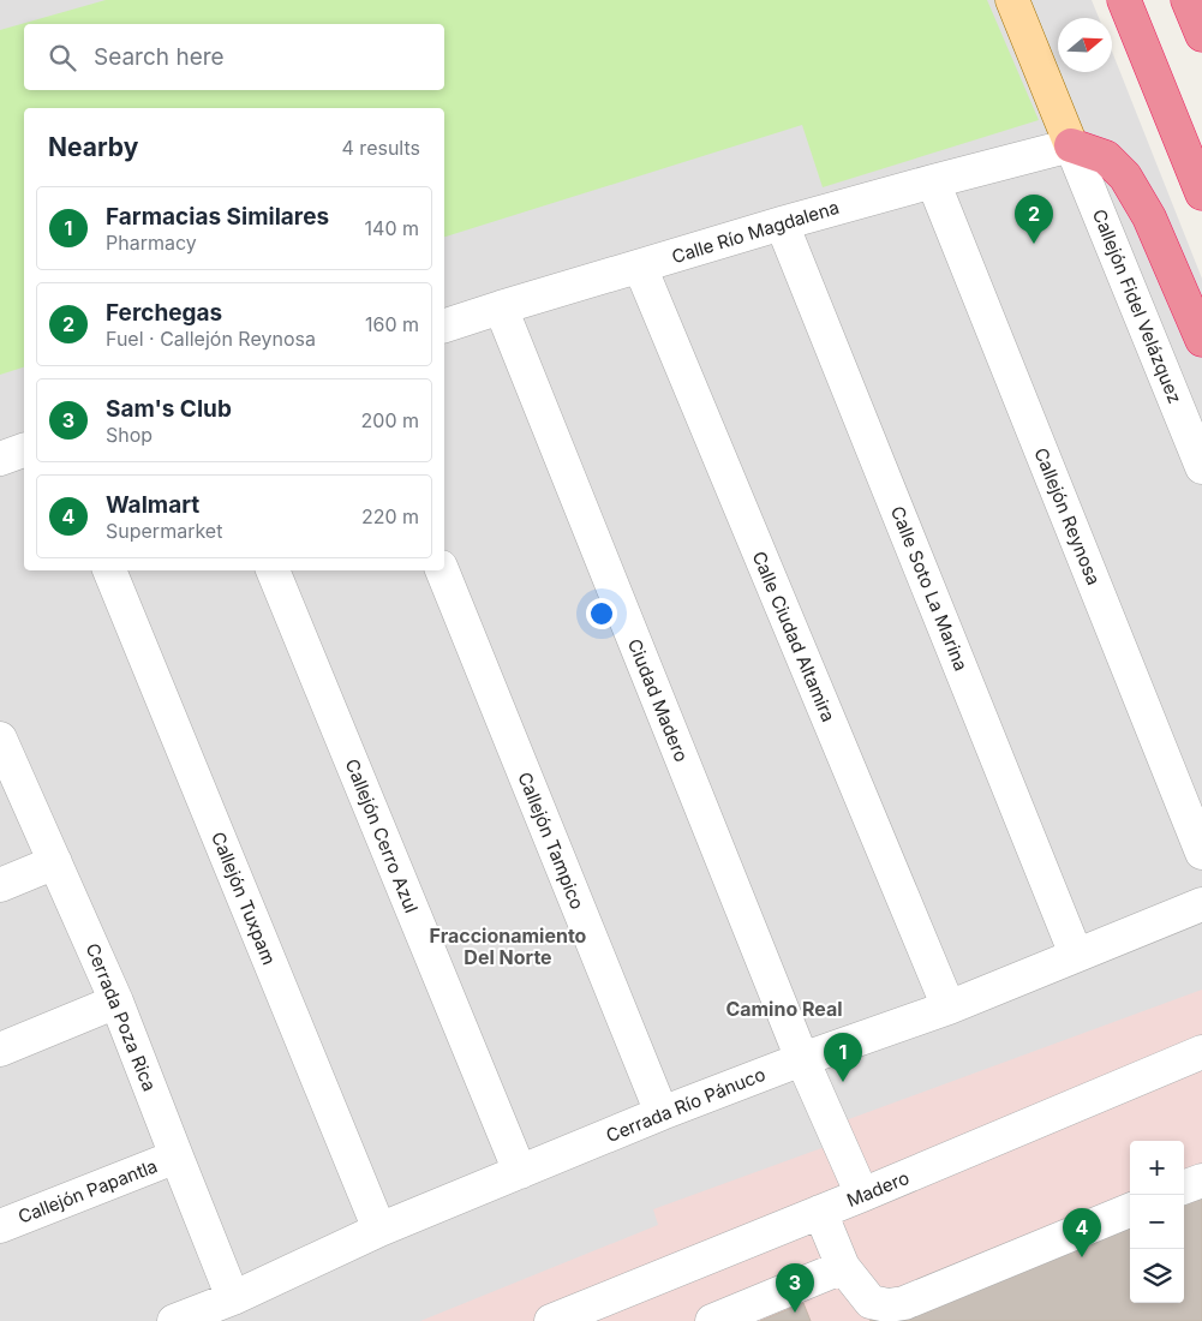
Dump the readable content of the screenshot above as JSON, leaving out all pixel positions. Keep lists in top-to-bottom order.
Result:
{
  "streets": {
    "street": [
      "Calle Río Magdalena",
      "Callejón Fidel Velázquez",
      "Callejón Reynosa",
      "Calle Soto La Marina",
      "Calle Ciudad Altamira",
      "Ciudad Madero",
      "Callejón Cerro Azul",
      "Callejón Tampico",
      "Callejón Tuxpam",
      "Cerrada Poza Rica",
      "Cerrada Río Pánuco",
      "Madero",
      "Callejón Papantla"
    ]
  },
  "crossings": [
    ["Calle Río Magdalena", "Callejón Fidel Velázquez"],
    ["Calle Río Magdalena", "Callejón Reynosa"],
    ["Calle Río Magdalena", "Calle Soto La Marina"],
    ["Calle Río Magdalena", "Calle Ciudad Altamira"],
    ["Calle Río Magdalena", "Ciudad Madero"],
    ["Calle Soto La Marina", "Cerrada Río Pánuco"],
    ["Calle Ciudad Altamira", "Cerrada Río Pánuco"],
    ["Ciudad Madero", "Cerrada Río Pánuco"],
    ["Ciudad Madero", "Madero"],
    ["Callejón Cerro Azul", "Cerrada Río Pánuco"],
    ["Callejón Tampico", "Cerrada Río Pánuco"],
    ["Callejón Tuxpam", "Cerrada Río Pánuco"],
    ["Cerrada Poza Rica", "Cerrada Río Pánuco"],
    ["Cerrada Poza Rica", "Callejón Papantla"]
  ],
  "districts": ["Fraccionamiento Del Norte", "Camino Real"],
  "north": "right",
  "page": {
    "search": "Search here",
    "heading": ["Nearby", "4 results"],
    "list": [
      {
        "mark": "1",
        "name": "Farmacias Similares",
        "note": "Pharmacy",
        "value": "140 m"
      },
      {
        "mark": "2",
        "name": "Ferchegas",
        "note": "Fuel · Callejón Reynosa",
        "value": "160 m"
      },
      {
        "mark": "3",
        "name": "Sam's Club",
        "note": "Shop",
        "value": "200 m"
      },
      {
        "mark": "4",
        "name": "Walmart",
        "note": "Supermarket",
        "value": "220 m"
      }
    ],
    "pins": [
      "2",
      "1",
      "4",
      "3"
    ],
    "map_buttons": ["+", "−"]
  }
}
